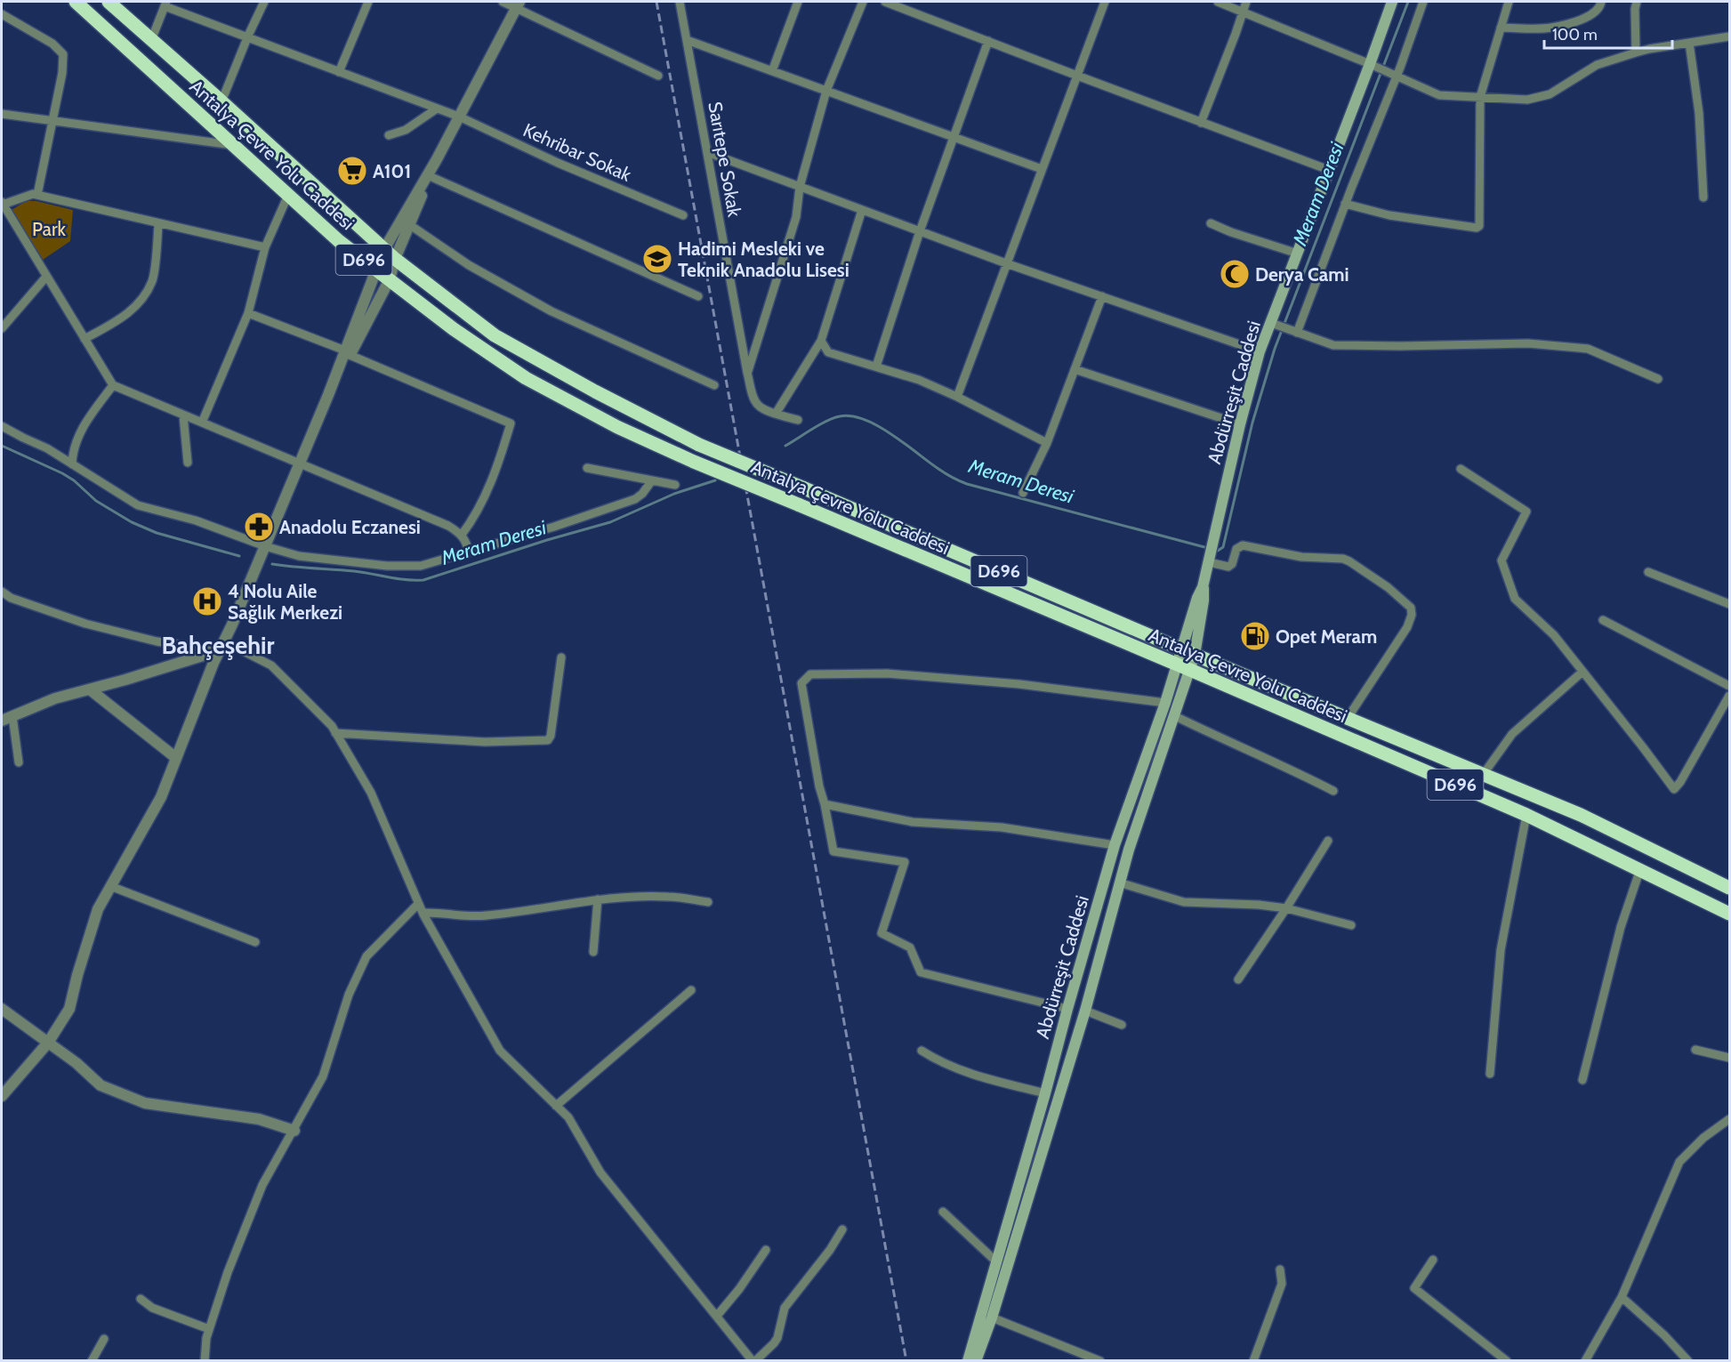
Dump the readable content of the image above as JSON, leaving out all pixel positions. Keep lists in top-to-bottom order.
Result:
{
  "streets": {
    "highway": ["Antalya Çevre Yolu Caddesi", "D696"],
    "main road": ["Abdürreşit Caddesi"],
    "street": ["Kehribar Sokak", "Sarıtepe Sokak"]
  },
  "crossings": [
    ["Antalya Çevre Yolu Caddesi", "Abdürreşit Caddesi"]
  ],
  "districts": ["Bahçeşehir"],
  "water": ["Meram Deresi"],
  "parks": ["Park"],
  "places": {
    "supermarket": ["A101"],
    "school or university": ["Hadimi Mesleki ve Teknik Anadolu Lisesi"],
    "mosque": ["Derya Cami"],
    "pharmacy": ["Anadolu Eczanesi"],
    "hospital": ["4 Nolu Aile Sağlık Merkezi"],
    "fuel station": ["Opet Meram"]
  },
  "scale_bar": "100 m"
}
